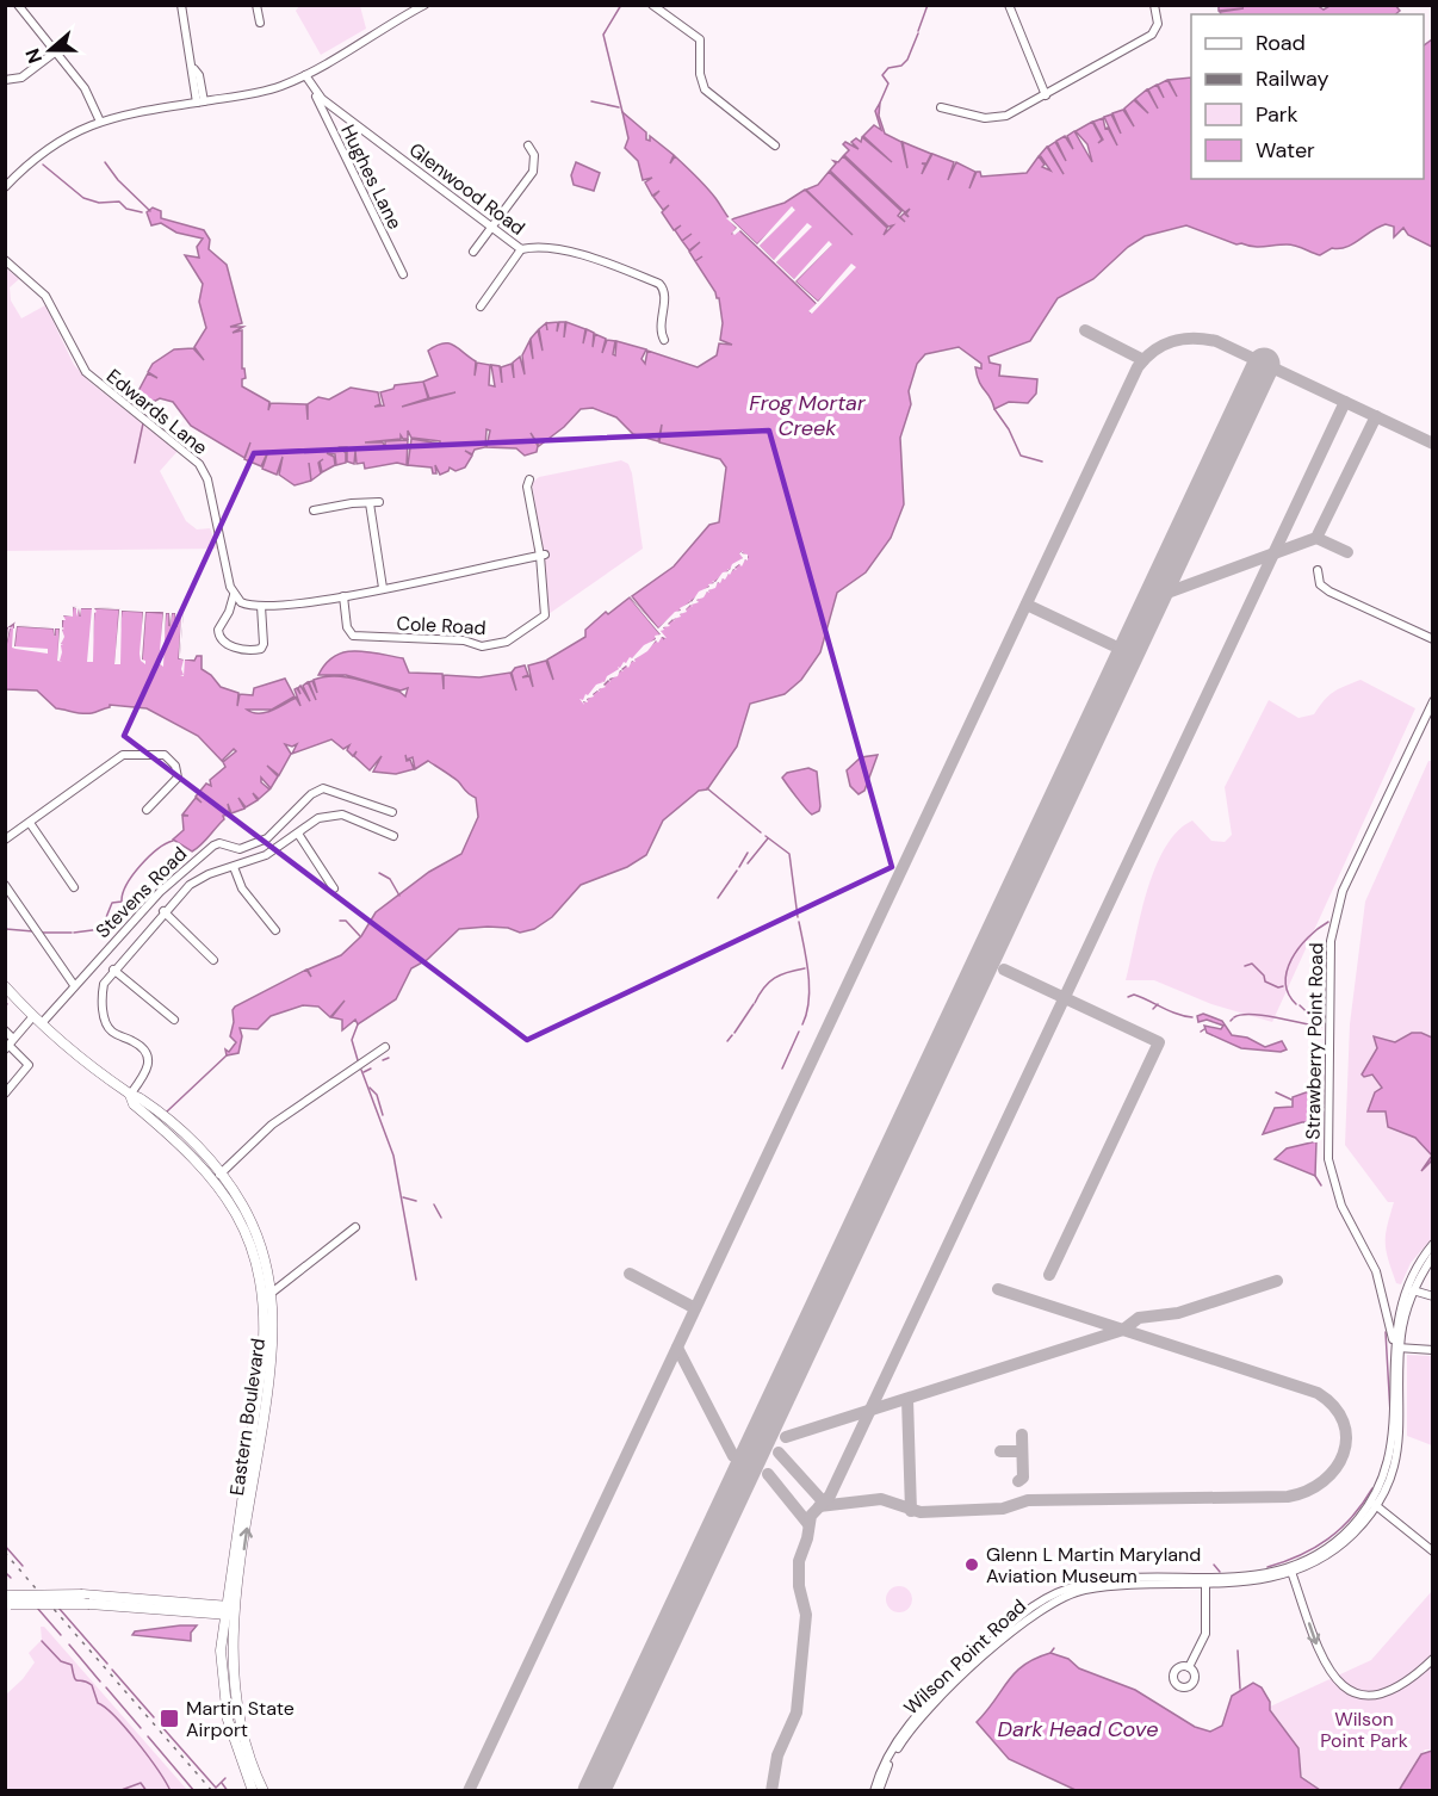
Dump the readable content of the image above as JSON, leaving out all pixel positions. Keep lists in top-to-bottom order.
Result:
{
  "streets": {
    "main road": ["Eastern Boulevard"],
    "street": [
      "Hughes Lane",
      "Glenwood Road",
      "Edwards Lane",
      "Cole Road",
      "Stevens Road",
      "Strawberry Point Road",
      "Wilson Point Road"
    ]
  },
  "crossings": [
    ["Hughes Lane", "Glenwood Road"],
    ["Stevens Road", "Eastern Boulevard"],
    ["Strawberry Point Road", "Wilson Point Road"]
  ],
  "water": ["Frog Mortar Creek", "Dark Head Cove"],
  "parks": ["Wilson Point Park"],
  "places": {
    "other": ["Glenn L Martin Maryland Aviation Museum"],
    "transit": ["Martin State Airport"]
  },
  "legend": [
    "Road",
    "Railway",
    "Park",
    "Water"
  ],
  "north": "left"
}
